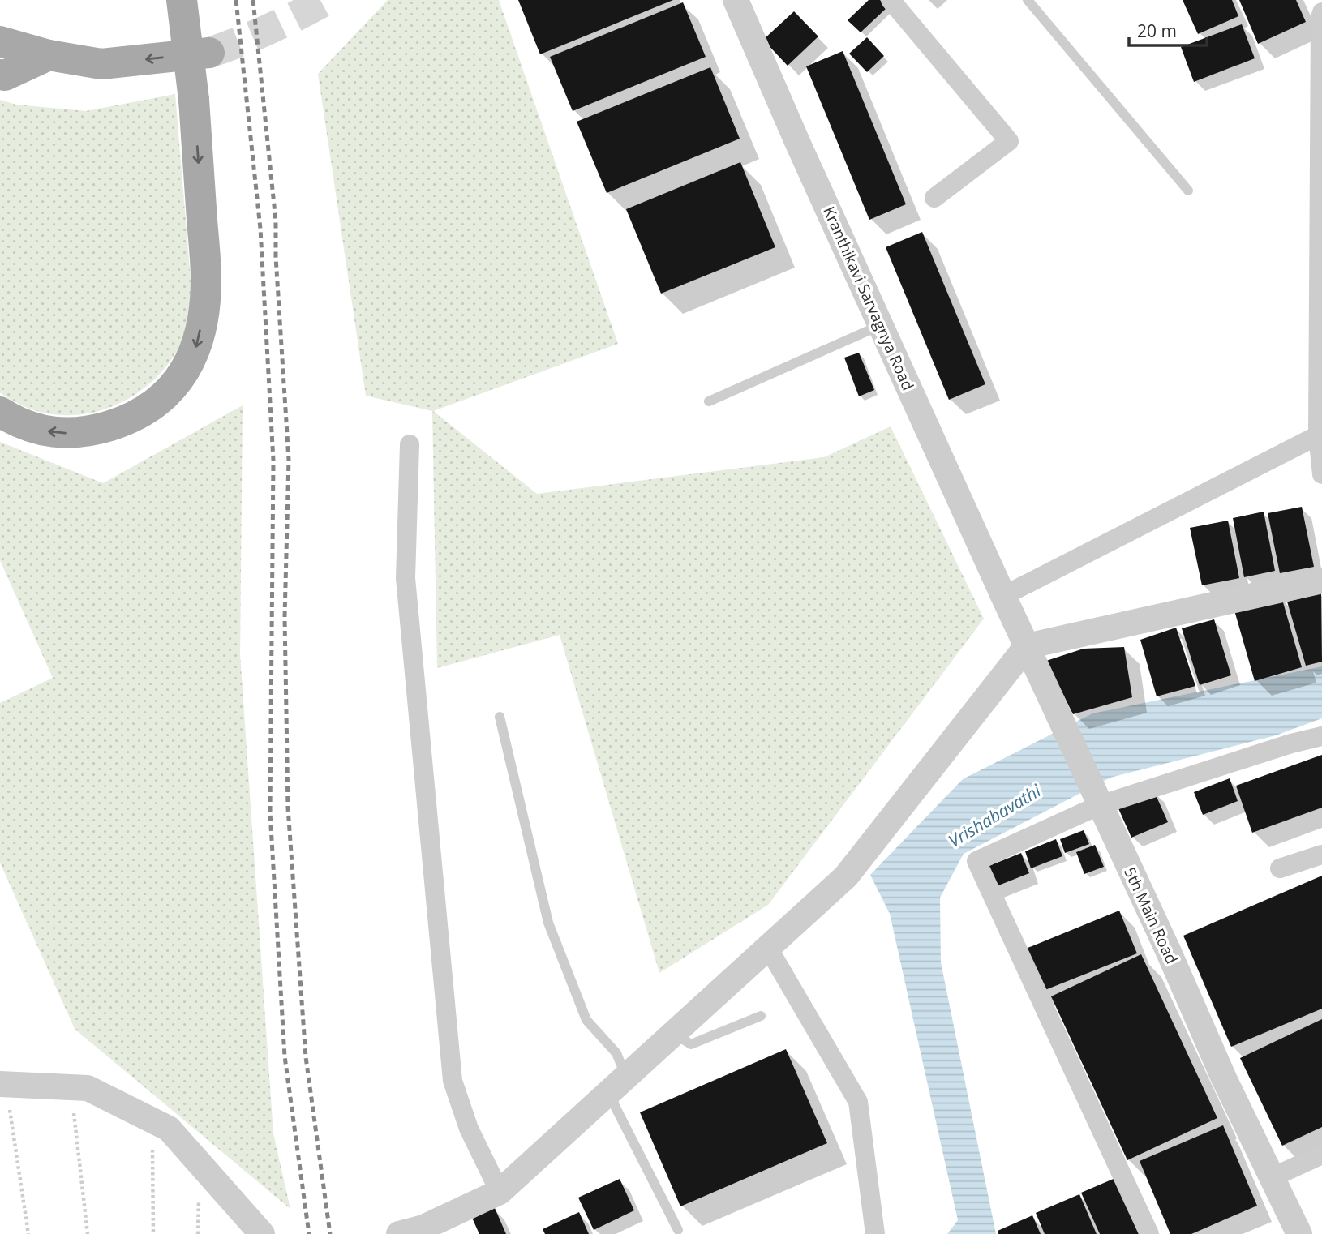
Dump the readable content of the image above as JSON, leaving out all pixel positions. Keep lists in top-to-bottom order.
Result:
{
  "streets": {
    "street": ["Kranthikavi Sarvagnya Road", "5th Main Road"]
  },
  "crossings": [
    ["Kranthikavi Sarvagnya Road", "5th Main Road"]
  ],
  "water": ["Vrishabavathi"],
  "scale_bar": "20 m"
}
